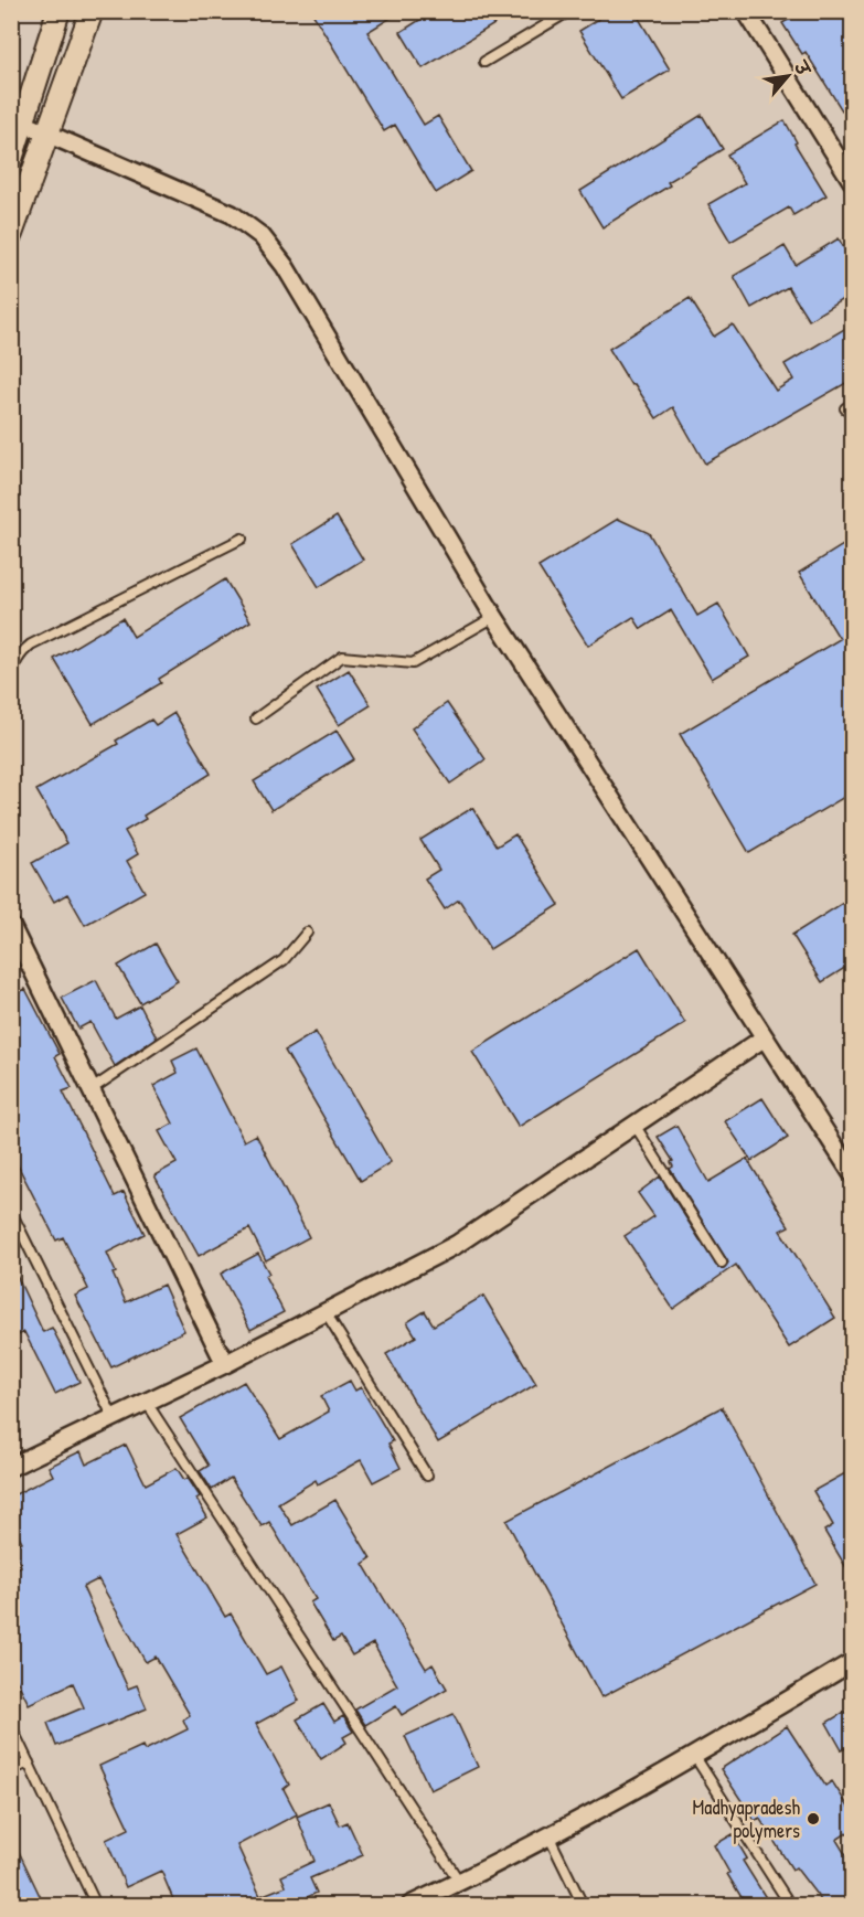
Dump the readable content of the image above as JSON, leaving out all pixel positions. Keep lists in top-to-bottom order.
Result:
{
  "places": ["Madhyapradesh polymers"],
  "north": "top right"
}
